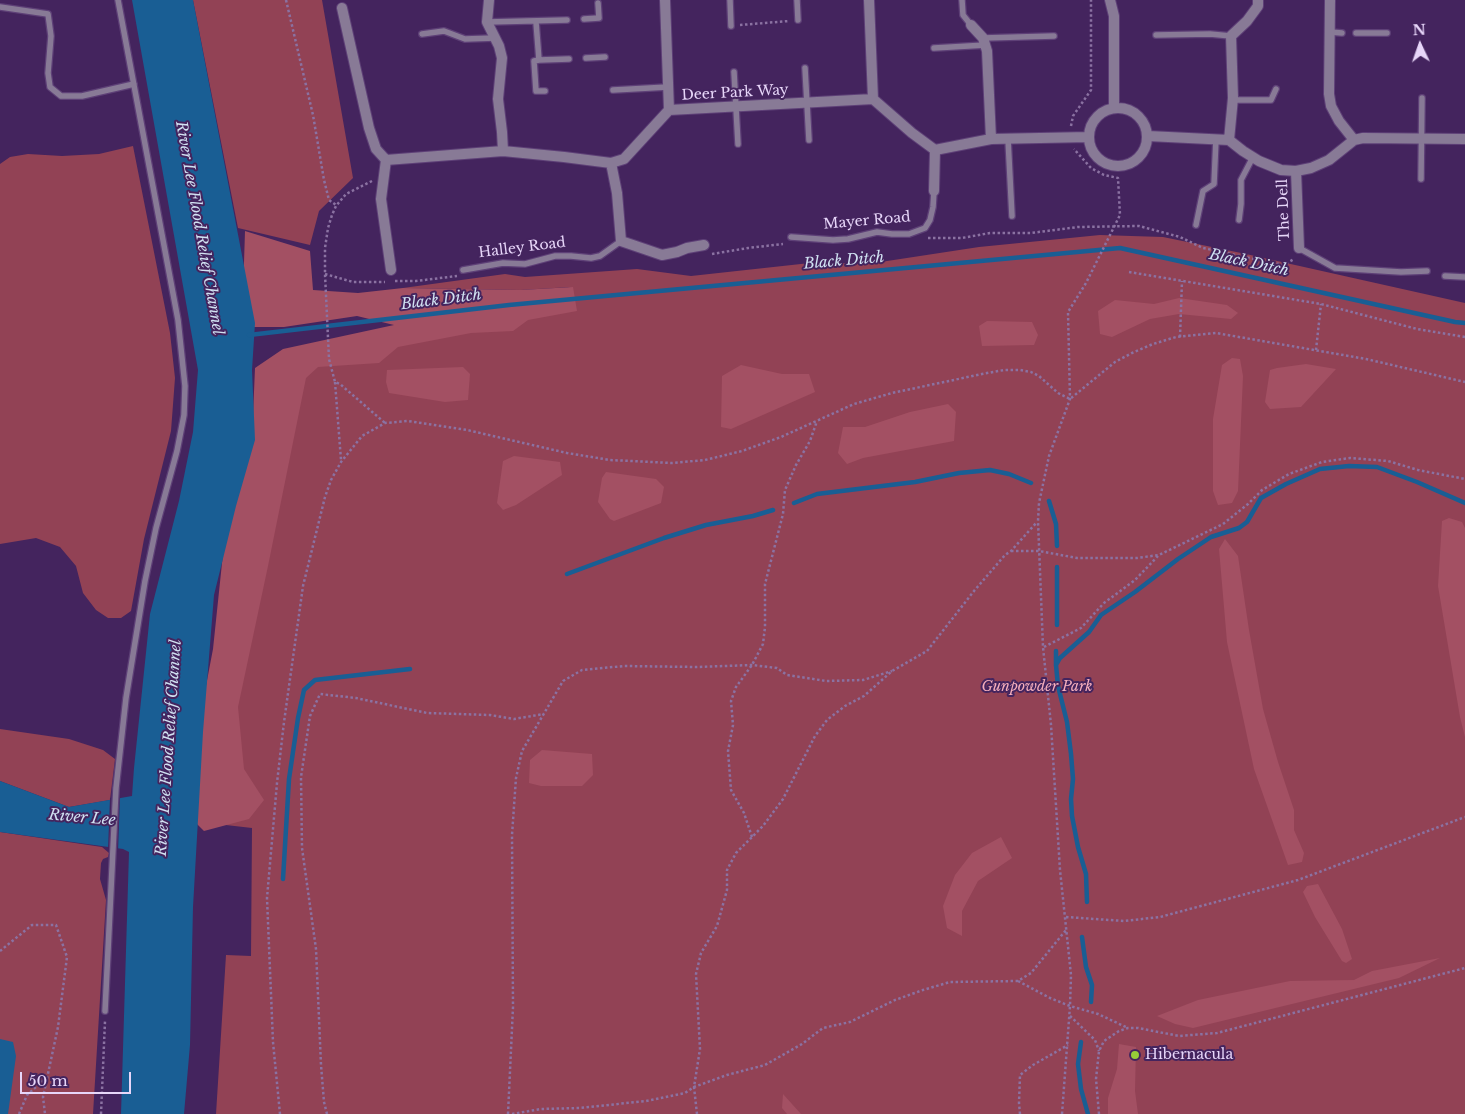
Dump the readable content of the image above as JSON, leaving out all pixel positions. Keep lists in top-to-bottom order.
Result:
{
  "streets": {
    "street": ["Deer Park Way", "The Dell", "Mayer Road"],
    "lane": ["Halley Road"]
  },
  "water": ["River Lee Flood Relief Channel", "Black Ditch", "River Lee"],
  "parks": ["Gunpowder Park"],
  "places": ["Hibernacula"],
  "scale_bar": "50 m",
  "north": "top"
}
